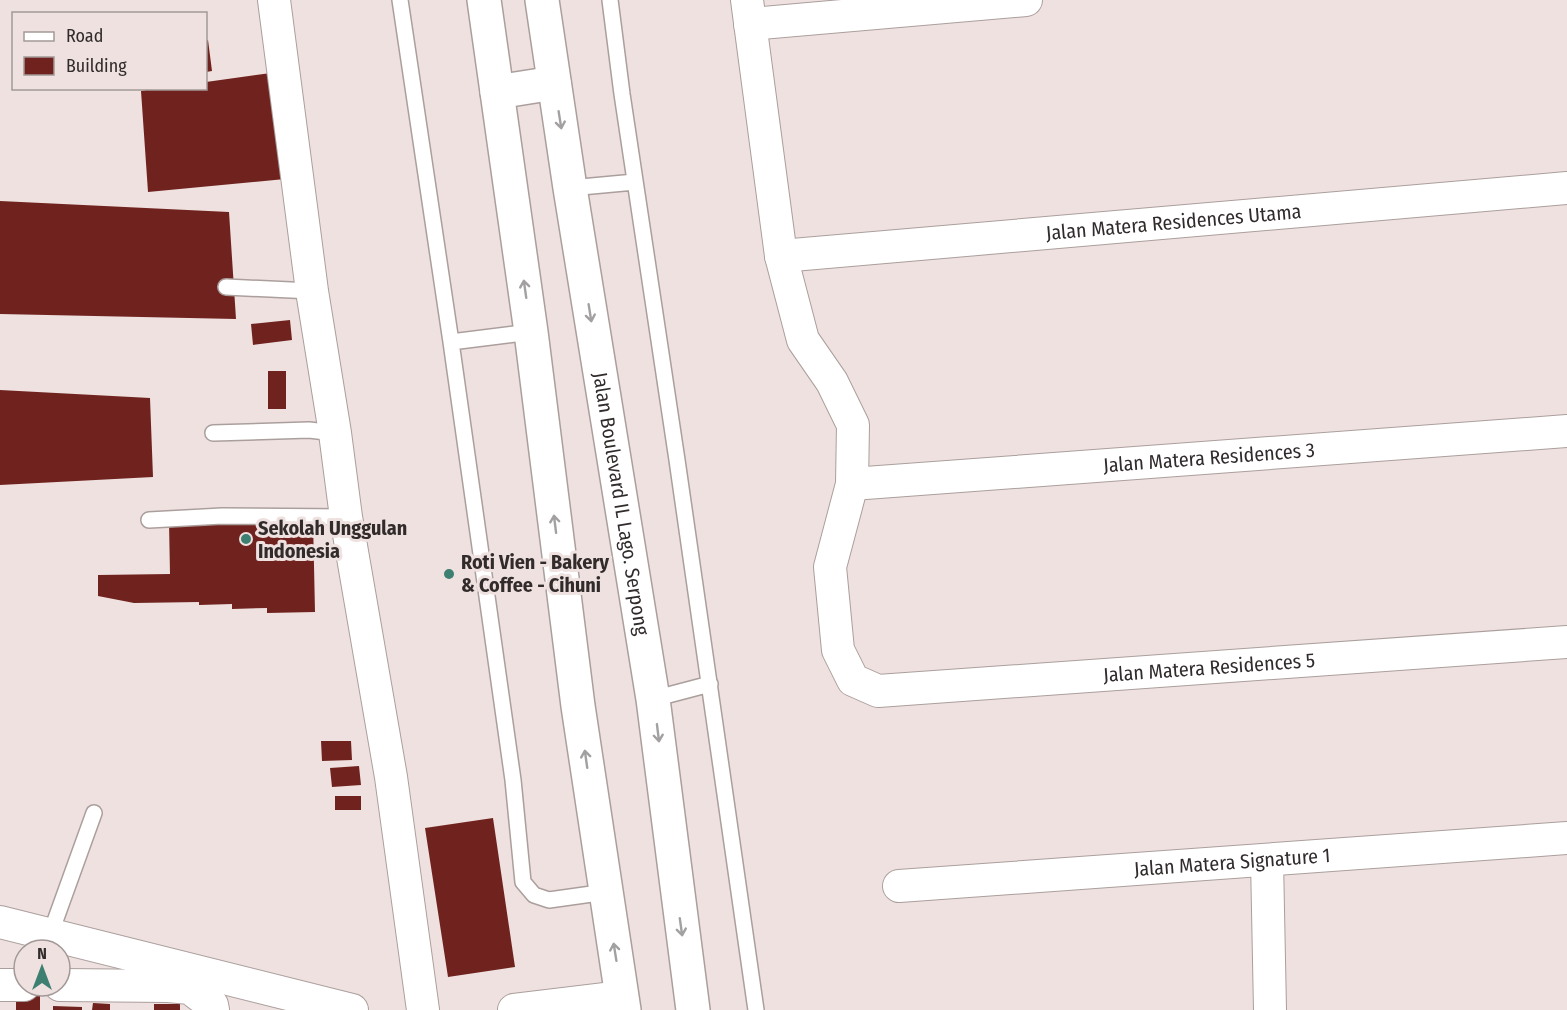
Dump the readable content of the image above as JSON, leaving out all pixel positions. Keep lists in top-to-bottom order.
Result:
{
  "streets": {
    "main road": ["Jalan Boulevard IL Lago. Serpong"],
    "street": [
      "Jalan Matera Residences Utama",
      "Jalan Matera Residences 3",
      "Jalan Matera Residences 5",
      "Jalan Matera Signature 1"
    ]
  },
  "crossings": [
    ["Jalan Matera Residences 3", "Jalan Matera Residences 5"]
  ],
  "places": ["Sekolah Unggulan Indonesia", "Roti Vien - Bakery & Coffee - Cihuni"],
  "legend": ["Road", "Building"],
  "north": "top"
}
